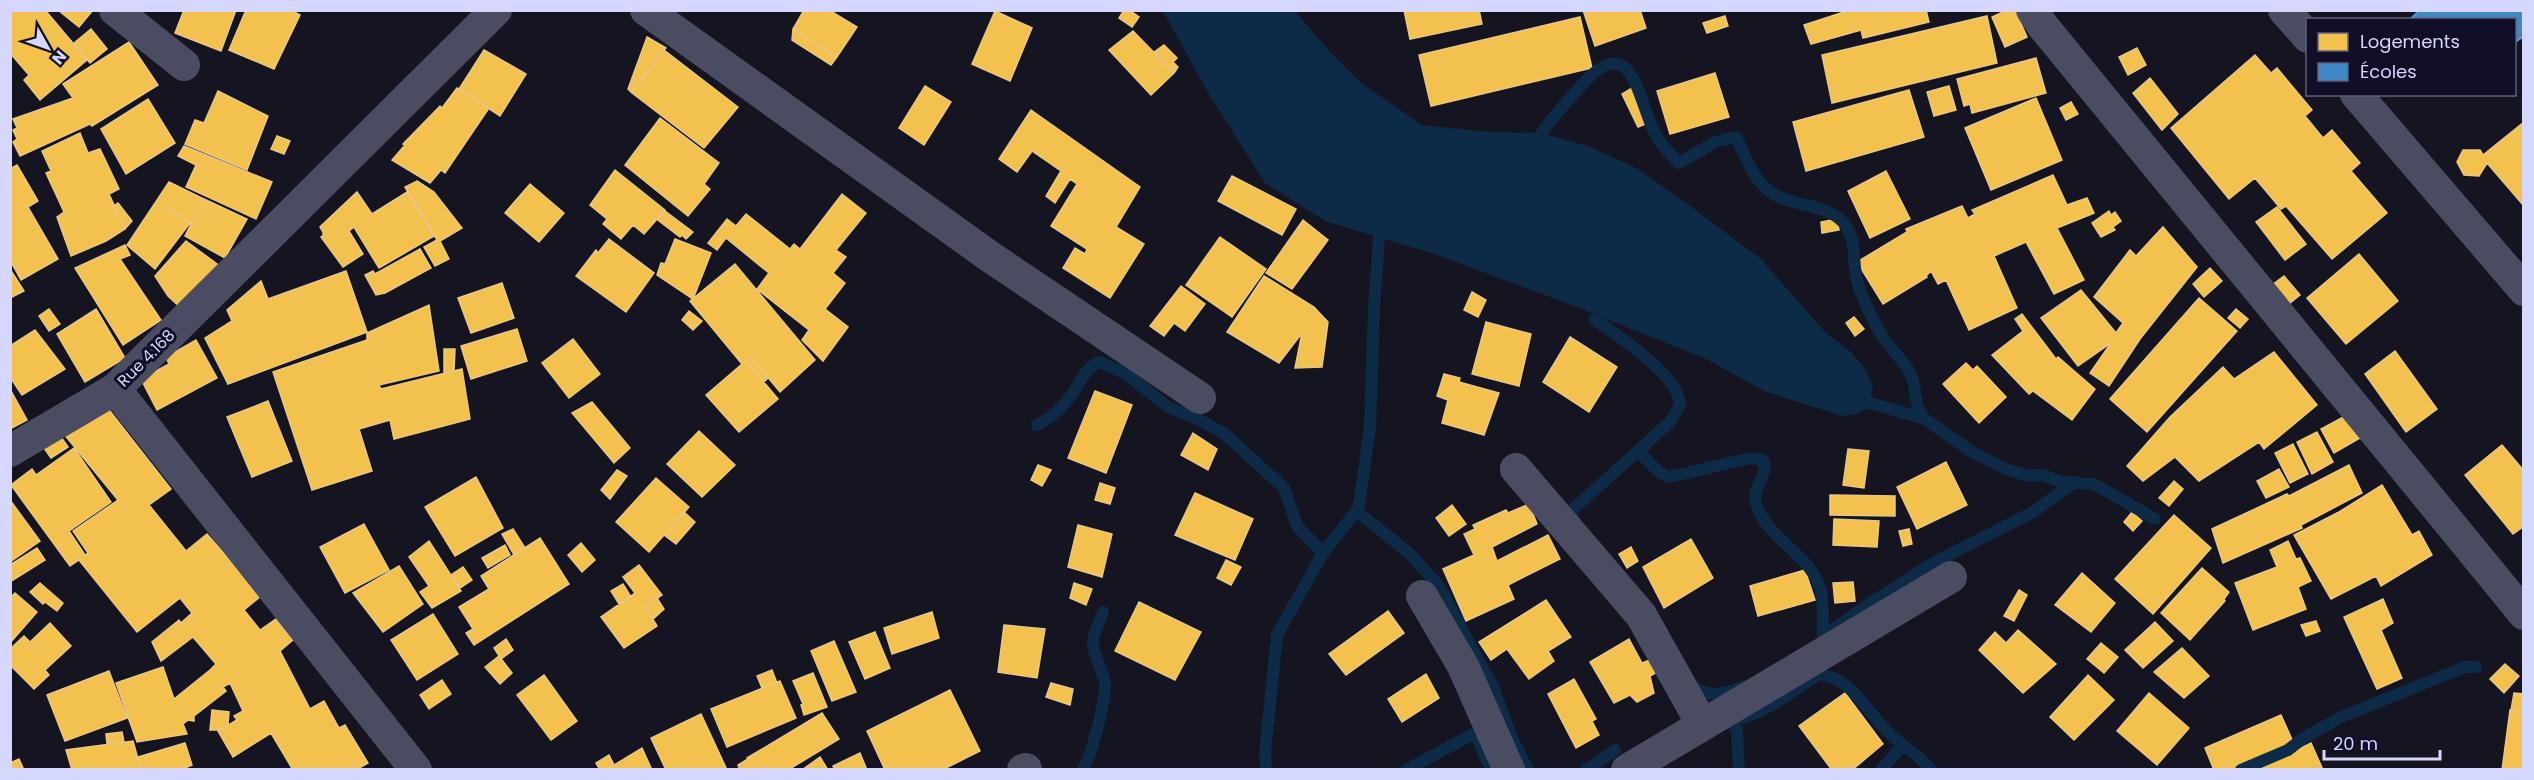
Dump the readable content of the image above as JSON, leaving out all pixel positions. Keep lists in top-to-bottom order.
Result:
{
  "streets": {
    "street": ["Rue 4.168"]
  },
  "legend": ["Logements", "Écoles"],
  "scale_bar": "20 m",
  "north": "bottom right"
}
